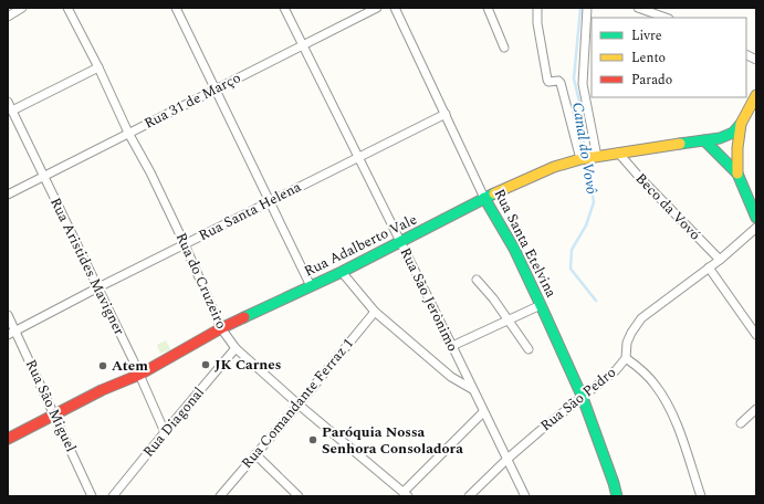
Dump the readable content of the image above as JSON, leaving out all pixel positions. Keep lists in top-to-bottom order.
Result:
{
  "streets": {
    "street": [
      "Rua 31 de Março",
      "Beco da Vovó",
      "Rua Santa Helena",
      "Rua Santa Etelvina",
      "Rua Adalberto Vale",
      "Rua Aristides Mavigner",
      "Rua do Cruzeiro",
      "Rua São Jerônimo",
      "Rua São Pedro",
      "Rua Comandante Ferraz 1",
      "Rua São Miguel",
      "Rua Diagonal"
    ]
  },
  "crossings": [
    ["Rua 31 de Março", "Rua Aristides Mavigner"],
    ["Rua 31 de Março", "Rua do Cruzeiro"],
    ["Rua 31 de Março", "Rua São Jerônimo"],
    ["Beco da Vovó", "Rua Adalberto Vale"],
    ["Beco da Vovó", "Rua São Pedro"],
    ["Rua Santa Helena", "Rua Santa Etelvina"],
    ["Rua Santa Helena", "Rua Aristides Mavigner"],
    ["Rua Santa Helena", "Rua do Cruzeiro"],
    ["Rua Santa Helena", "Rua São Jerônimo"],
    ["Rua Santa Helena", "Rua São Miguel"],
    ["Rua Santa Etelvina", "Rua Adalberto Vale"],
    ["Rua Santa Etelvina", "Rua São Pedro"],
    ["Rua Adalberto Vale", "Rua Aristides Mavigner"],
    ["Rua Adalberto Vale", "Rua do Cruzeiro"],
    ["Rua Adalberto Vale", "Rua São Jerônimo"],
    ["Rua Adalberto Vale", "Rua São Miguel"],
    ["Rua Aristides Mavigner", "Rua Diagonal"],
    ["Rua do Cruzeiro", "Rua Comandante Ferraz 1"],
    ["Rua do Cruzeiro", "Rua Diagonal"],
    ["Rua São Jerônimo", "Rua São Pedro"]
  ],
  "water": ["Canal do Vovô"],
  "places": ["JK Carnes", "Atem", "Paróquia Nossa Senhora Consoladora"],
  "legend": ["Livre", "Lento", "Parado"]
}
